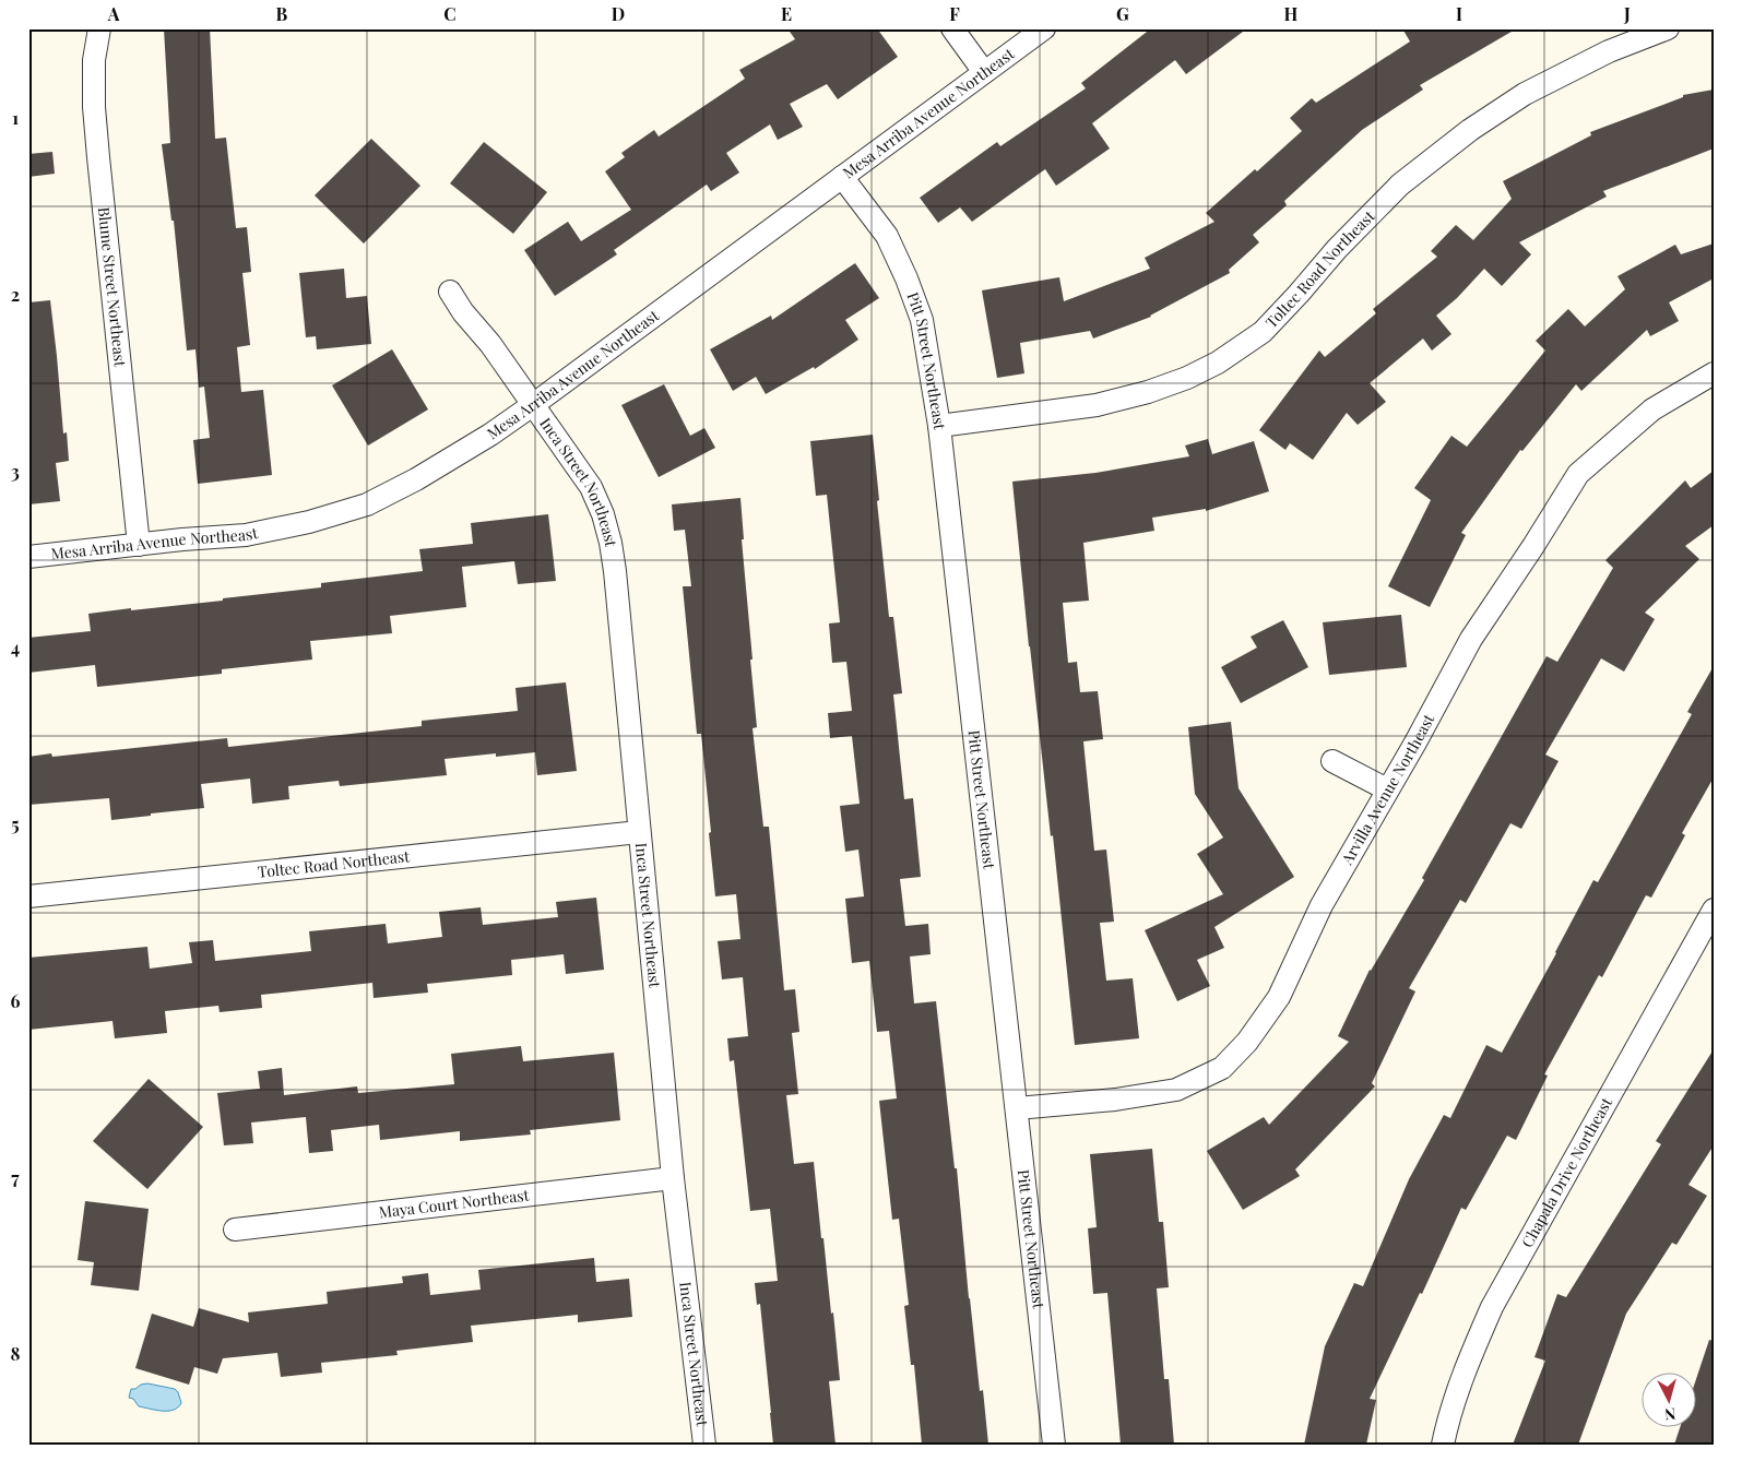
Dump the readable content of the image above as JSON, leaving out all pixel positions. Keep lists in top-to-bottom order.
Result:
{
  "streets": {
    "street": [
      "Mesa Arriba Avenue Northeast",
      "Toltec Road Northeast",
      "Blume Street Northeast",
      "Pitt Street Northeast",
      "Inca Street Northeast",
      "Arvilla Avenue Northeast",
      "Chapala Drive Northeast",
      "Maya Court Northeast"
    ]
  },
  "crossings": [
    ["Mesa Arriba Avenue Northeast", "Blume Street Northeast"],
    ["Mesa Arriba Avenue Northeast", "Pitt Street Northeast"],
    ["Mesa Arriba Avenue Northeast", "Inca Street Northeast"],
    ["Toltec Road Northeast", "Pitt Street Northeast"],
    ["Toltec Road Northeast", "Inca Street Northeast"],
    ["Pitt Street Northeast", "Arvilla Avenue Northeast"],
    ["Inca Street Northeast", "Maya Court Northeast"]
  ],
  "north": "bottom",
  "grid": {
    "columns": [
      "A",
      "B",
      "C",
      "D",
      "E",
      "F",
      "G",
      "H",
      "I",
      "J"
    ],
    "rows": [
      "1",
      "2",
      "3",
      "4",
      "5",
      "6",
      "7",
      "8"
    ]
  }
}
